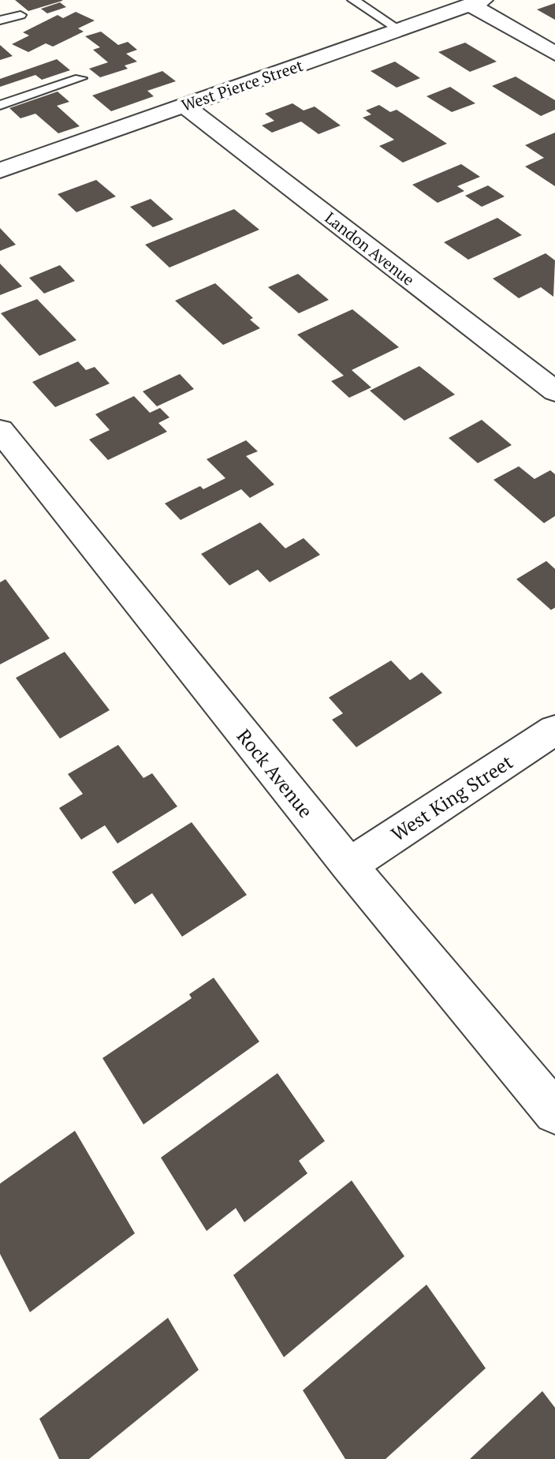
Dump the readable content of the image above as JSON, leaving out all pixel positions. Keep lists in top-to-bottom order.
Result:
{
  "streets": {
    "street": [
      "West Pierce Street",
      "Landon Avenue",
      "Rock Avenue",
      "West King Street"
    ]
  },
  "crossings": [
    ["West Pierce Street", "Landon Avenue"],
    ["Rock Avenue", "West King Street"]
  ]
}
